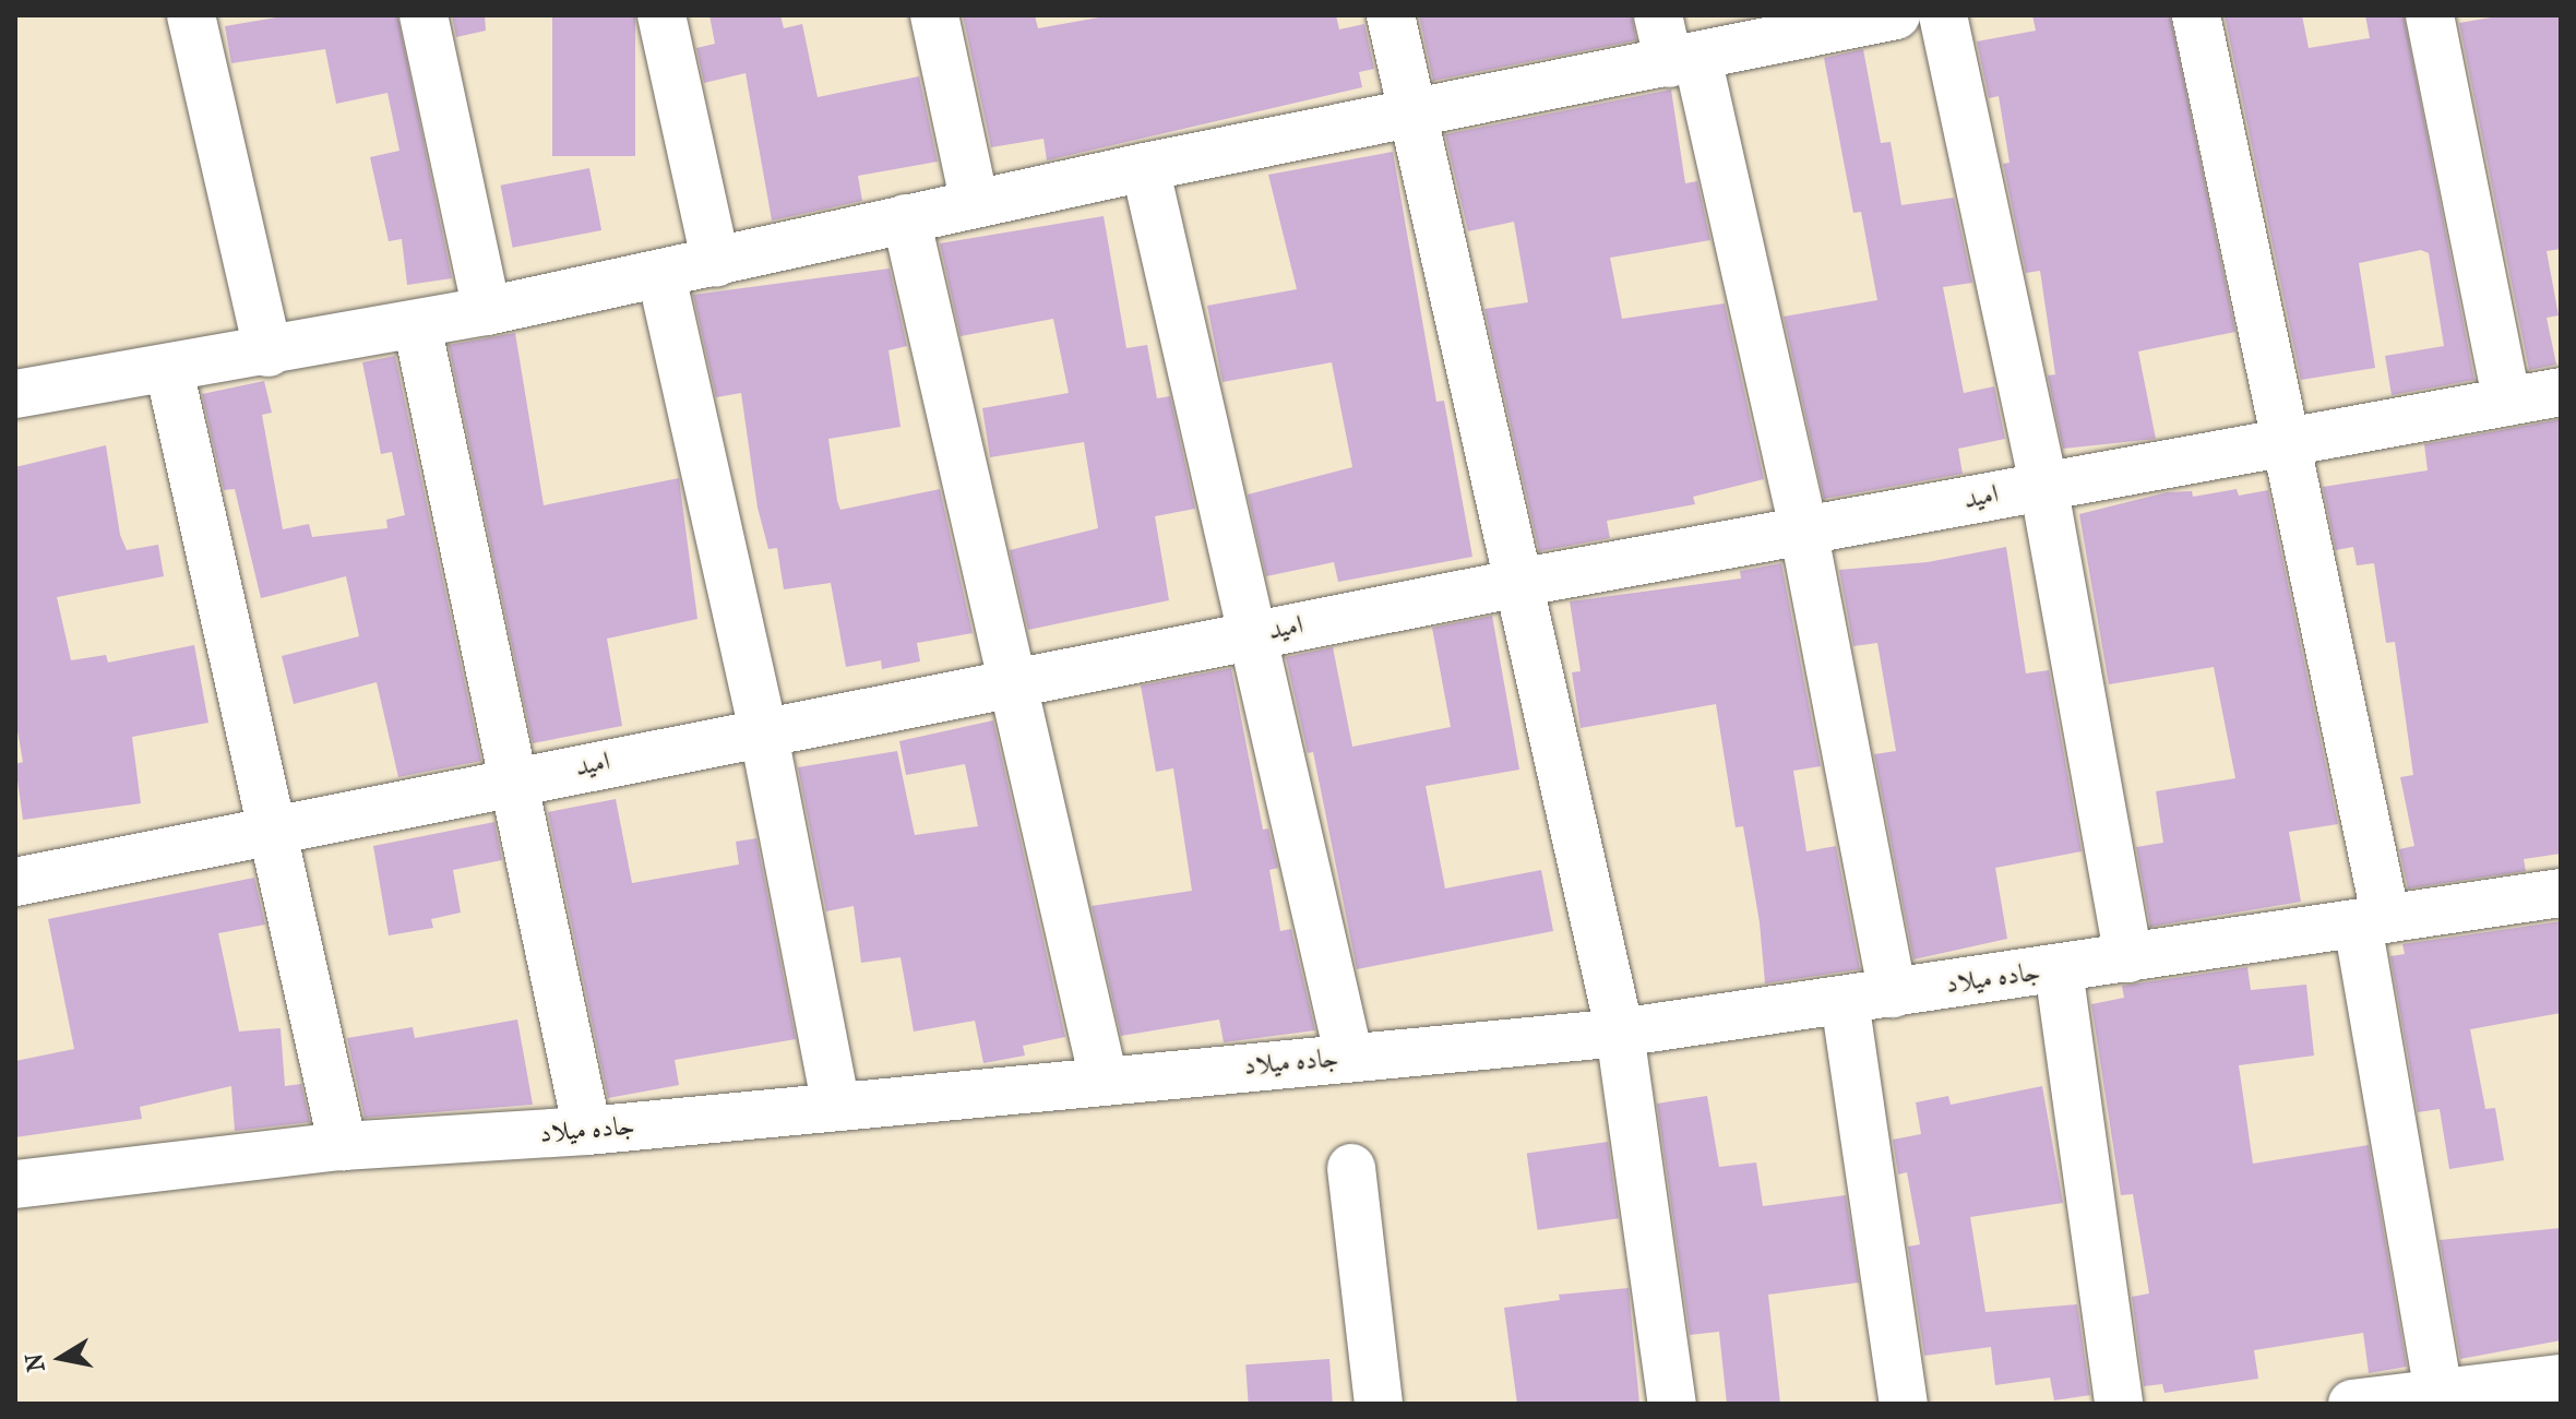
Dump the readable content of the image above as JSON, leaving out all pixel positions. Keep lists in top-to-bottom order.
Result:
{
  "streets": {
    "street": ["امید", "جاده میلاد"]
  },
  "north": "left"
}
